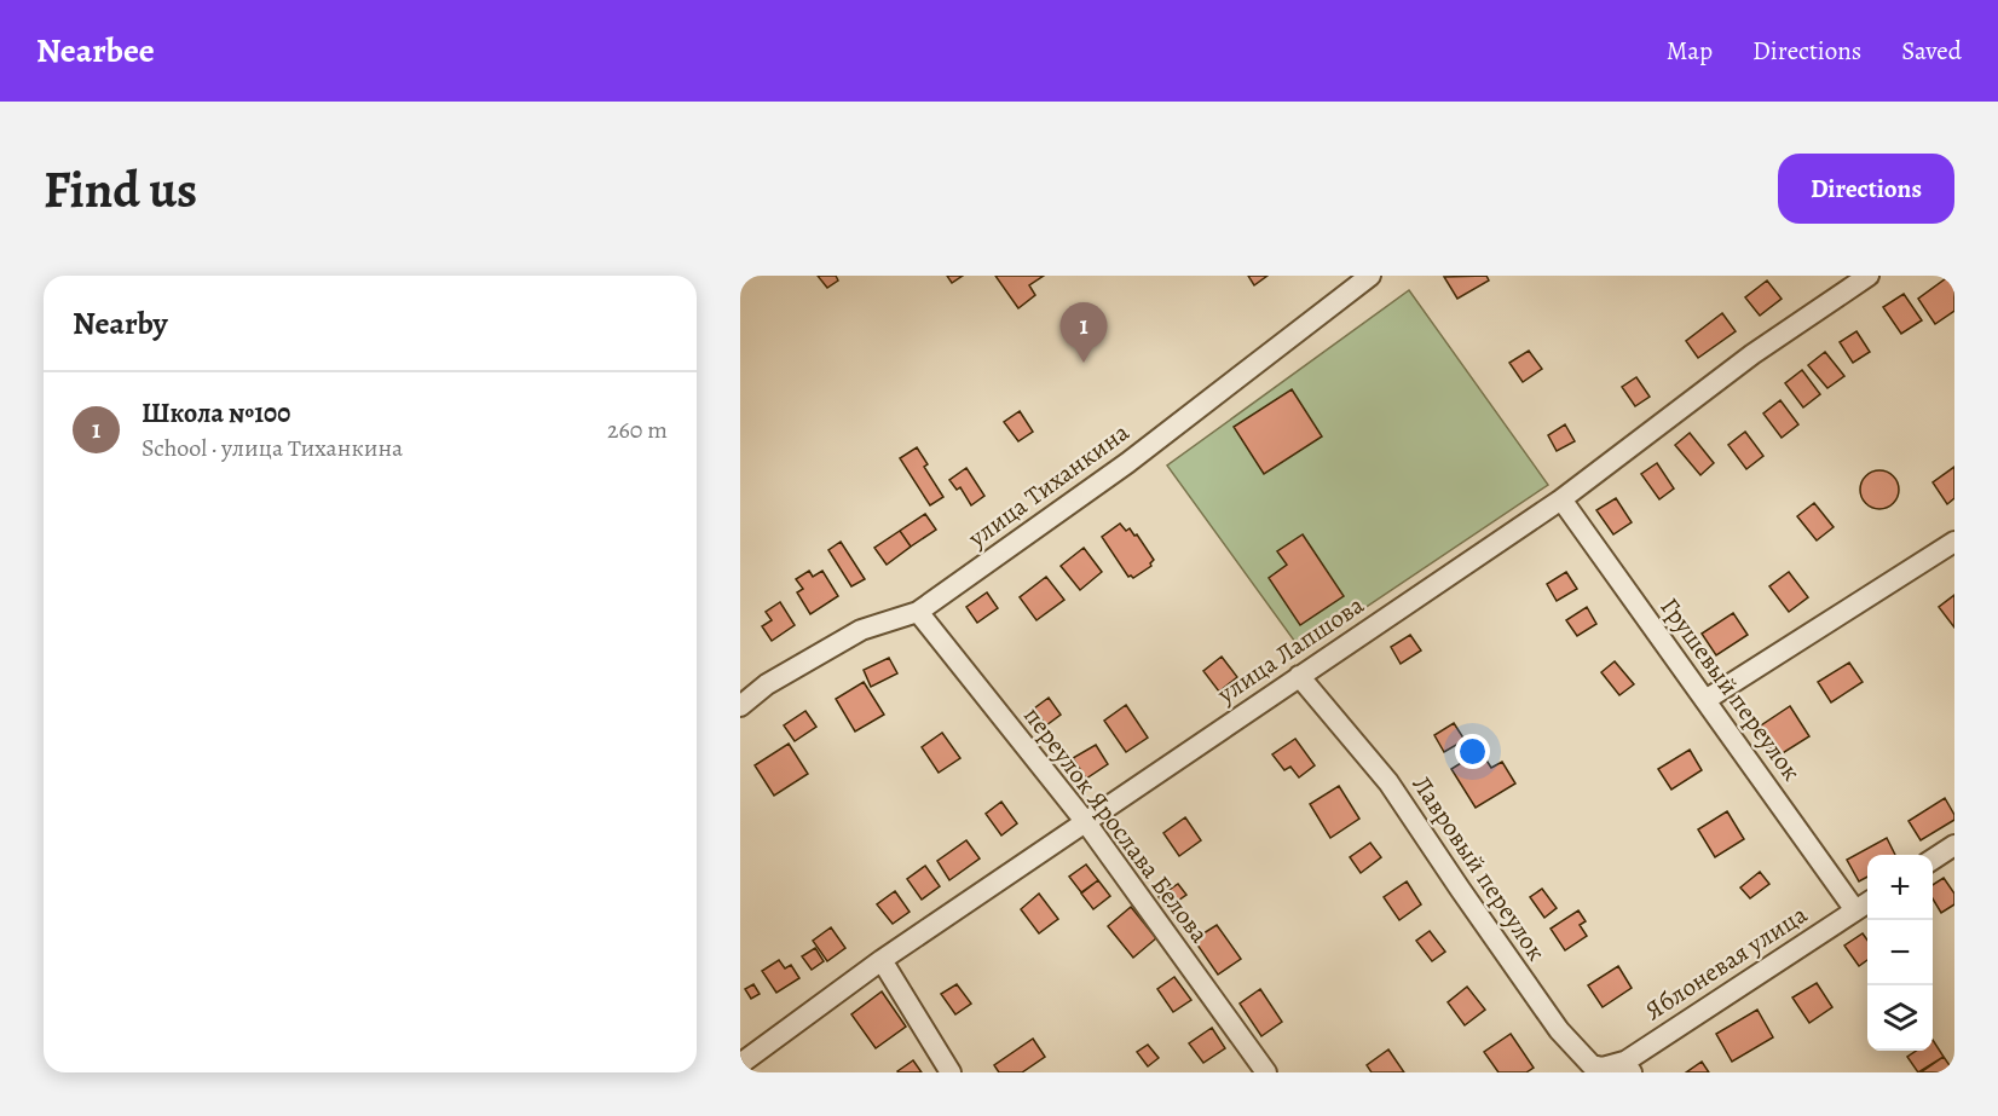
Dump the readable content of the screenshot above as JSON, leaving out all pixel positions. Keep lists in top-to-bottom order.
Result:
{
  "streets": {
    "street": [
      "улица Тиханкина",
      "улица Лапшова",
      "Грушевый переулок",
      "переулок Ярослава Белова",
      "Лавровый переулок",
      "Яблоневая улица"
    ]
  },
  "crossings": [
    ["улица Тиханкина", "переулок Ярослава Белова"],
    ["улица Лапшова", "Грушевый переулок"],
    ["улица Лапшова", "переулок Ярослава Белова"],
    ["улица Лапшова", "Лавровый переулок"],
    ["Грушевый переулок", "Яблоневая улица"],
    ["Лавровый переулок", "Яблоневая улица"]
  ],
  "page": {
    "header": "Nearbee",
    "nav": ["Map", "Directions", "Saved"],
    "buttons": "Directions",
    "title": "Find us",
    "heading": "Nearby",
    "pins": "1",
    "list": [
      {
        "mark": "1",
        "name": "Школа №100",
        "note": "School · улица Тиханкина",
        "value": "260 m"
      }
    ],
    "map_buttons": ["+", "−"]
  }
}
